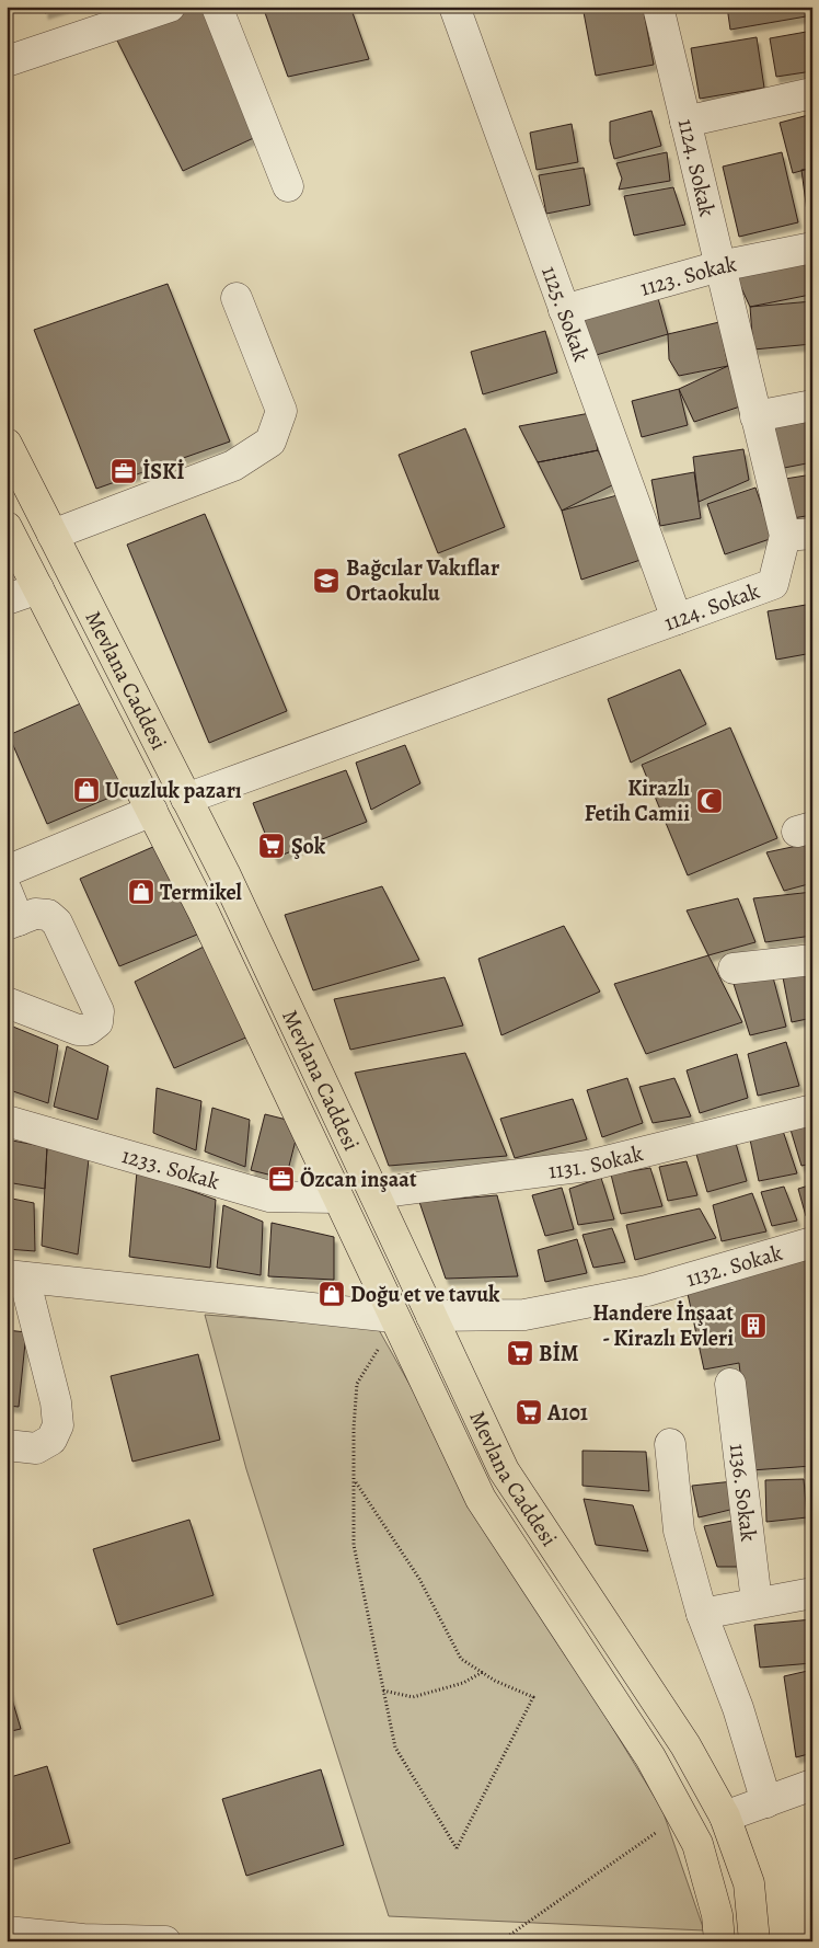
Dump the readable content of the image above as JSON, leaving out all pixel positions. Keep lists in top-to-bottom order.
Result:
{
  "streets": {
    "main road": ["Mevlana Caddesi"],
    "street": [
      "1124. Sokak",
      "1123. Sokak",
      "1125. Sokak",
      "1131. Sokak",
      "1233. Sokak",
      "1132. Sokak",
      "1136. Sokak"
    ]
  },
  "crossings": [
    ["1124. Sokak", "1123. Sokak"],
    ["1124. Sokak", "1125. Sokak"],
    ["1124. Sokak", "Mevlana Caddesi"],
    ["1123. Sokak", "1125. Sokak"],
    ["Mevlana Caddesi", "1131. Sokak"],
    ["Mevlana Caddesi", "1233. Sokak"],
    ["Mevlana Caddesi", "1132. Sokak"]
  ],
  "places": {
    "office": ["İSKİ", "Özcan inşaat"],
    "school or university": ["Bağcılar Vakıflar Ortaokulu"],
    "shop": ["Ucuzluk pazarı", "Termikel", "Doğu et ve tavuk"],
    "mosque": ["Kirazlı Fetih Camii"],
    "supermarket": ["Şok", "BİM", "A101"],
    "building": ["Handere İnşaat - Kirazlı Evleri"]
  }
}
